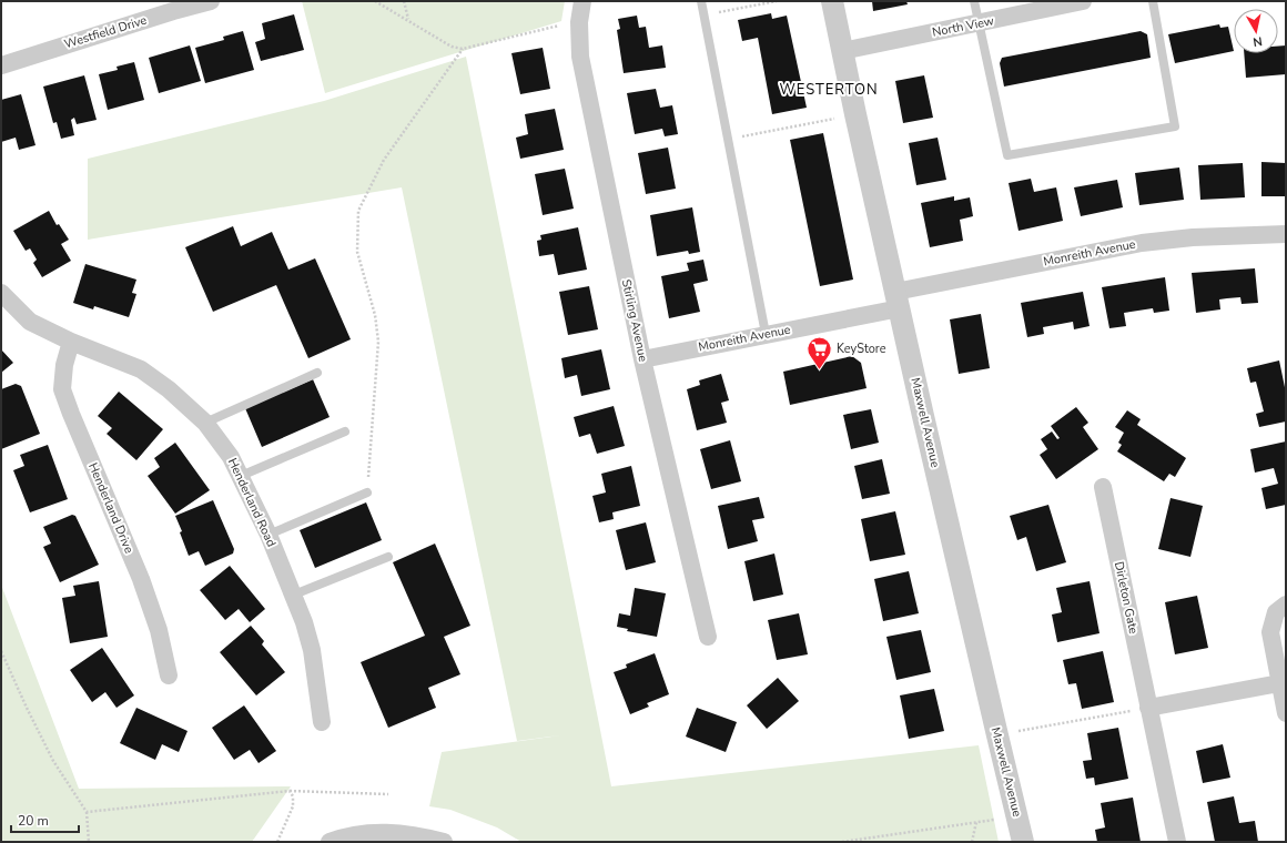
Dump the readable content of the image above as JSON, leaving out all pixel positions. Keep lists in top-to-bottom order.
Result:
{
  "streets": {
    "street": [
      "North View",
      "Westfield Drive",
      "Monreith Avenue",
      "Stirling Avenue",
      "Maxwell Avenue",
      "Henderland Road",
      "Henderland Drive",
      "Dirleton Gate"
    ]
  },
  "crossings": [
    ["North View", "Maxwell Avenue"],
    ["Monreith Avenue", "Stirling Avenue"],
    ["Monreith Avenue", "Maxwell Avenue"],
    ["Henderland Road", "Henderland Drive"]
  ],
  "districts": ["WESTERTON"],
  "places": {
    "supermarket": ["KeyStore"]
  },
  "scale_bar": "20 m",
  "north": "bottom"
}
